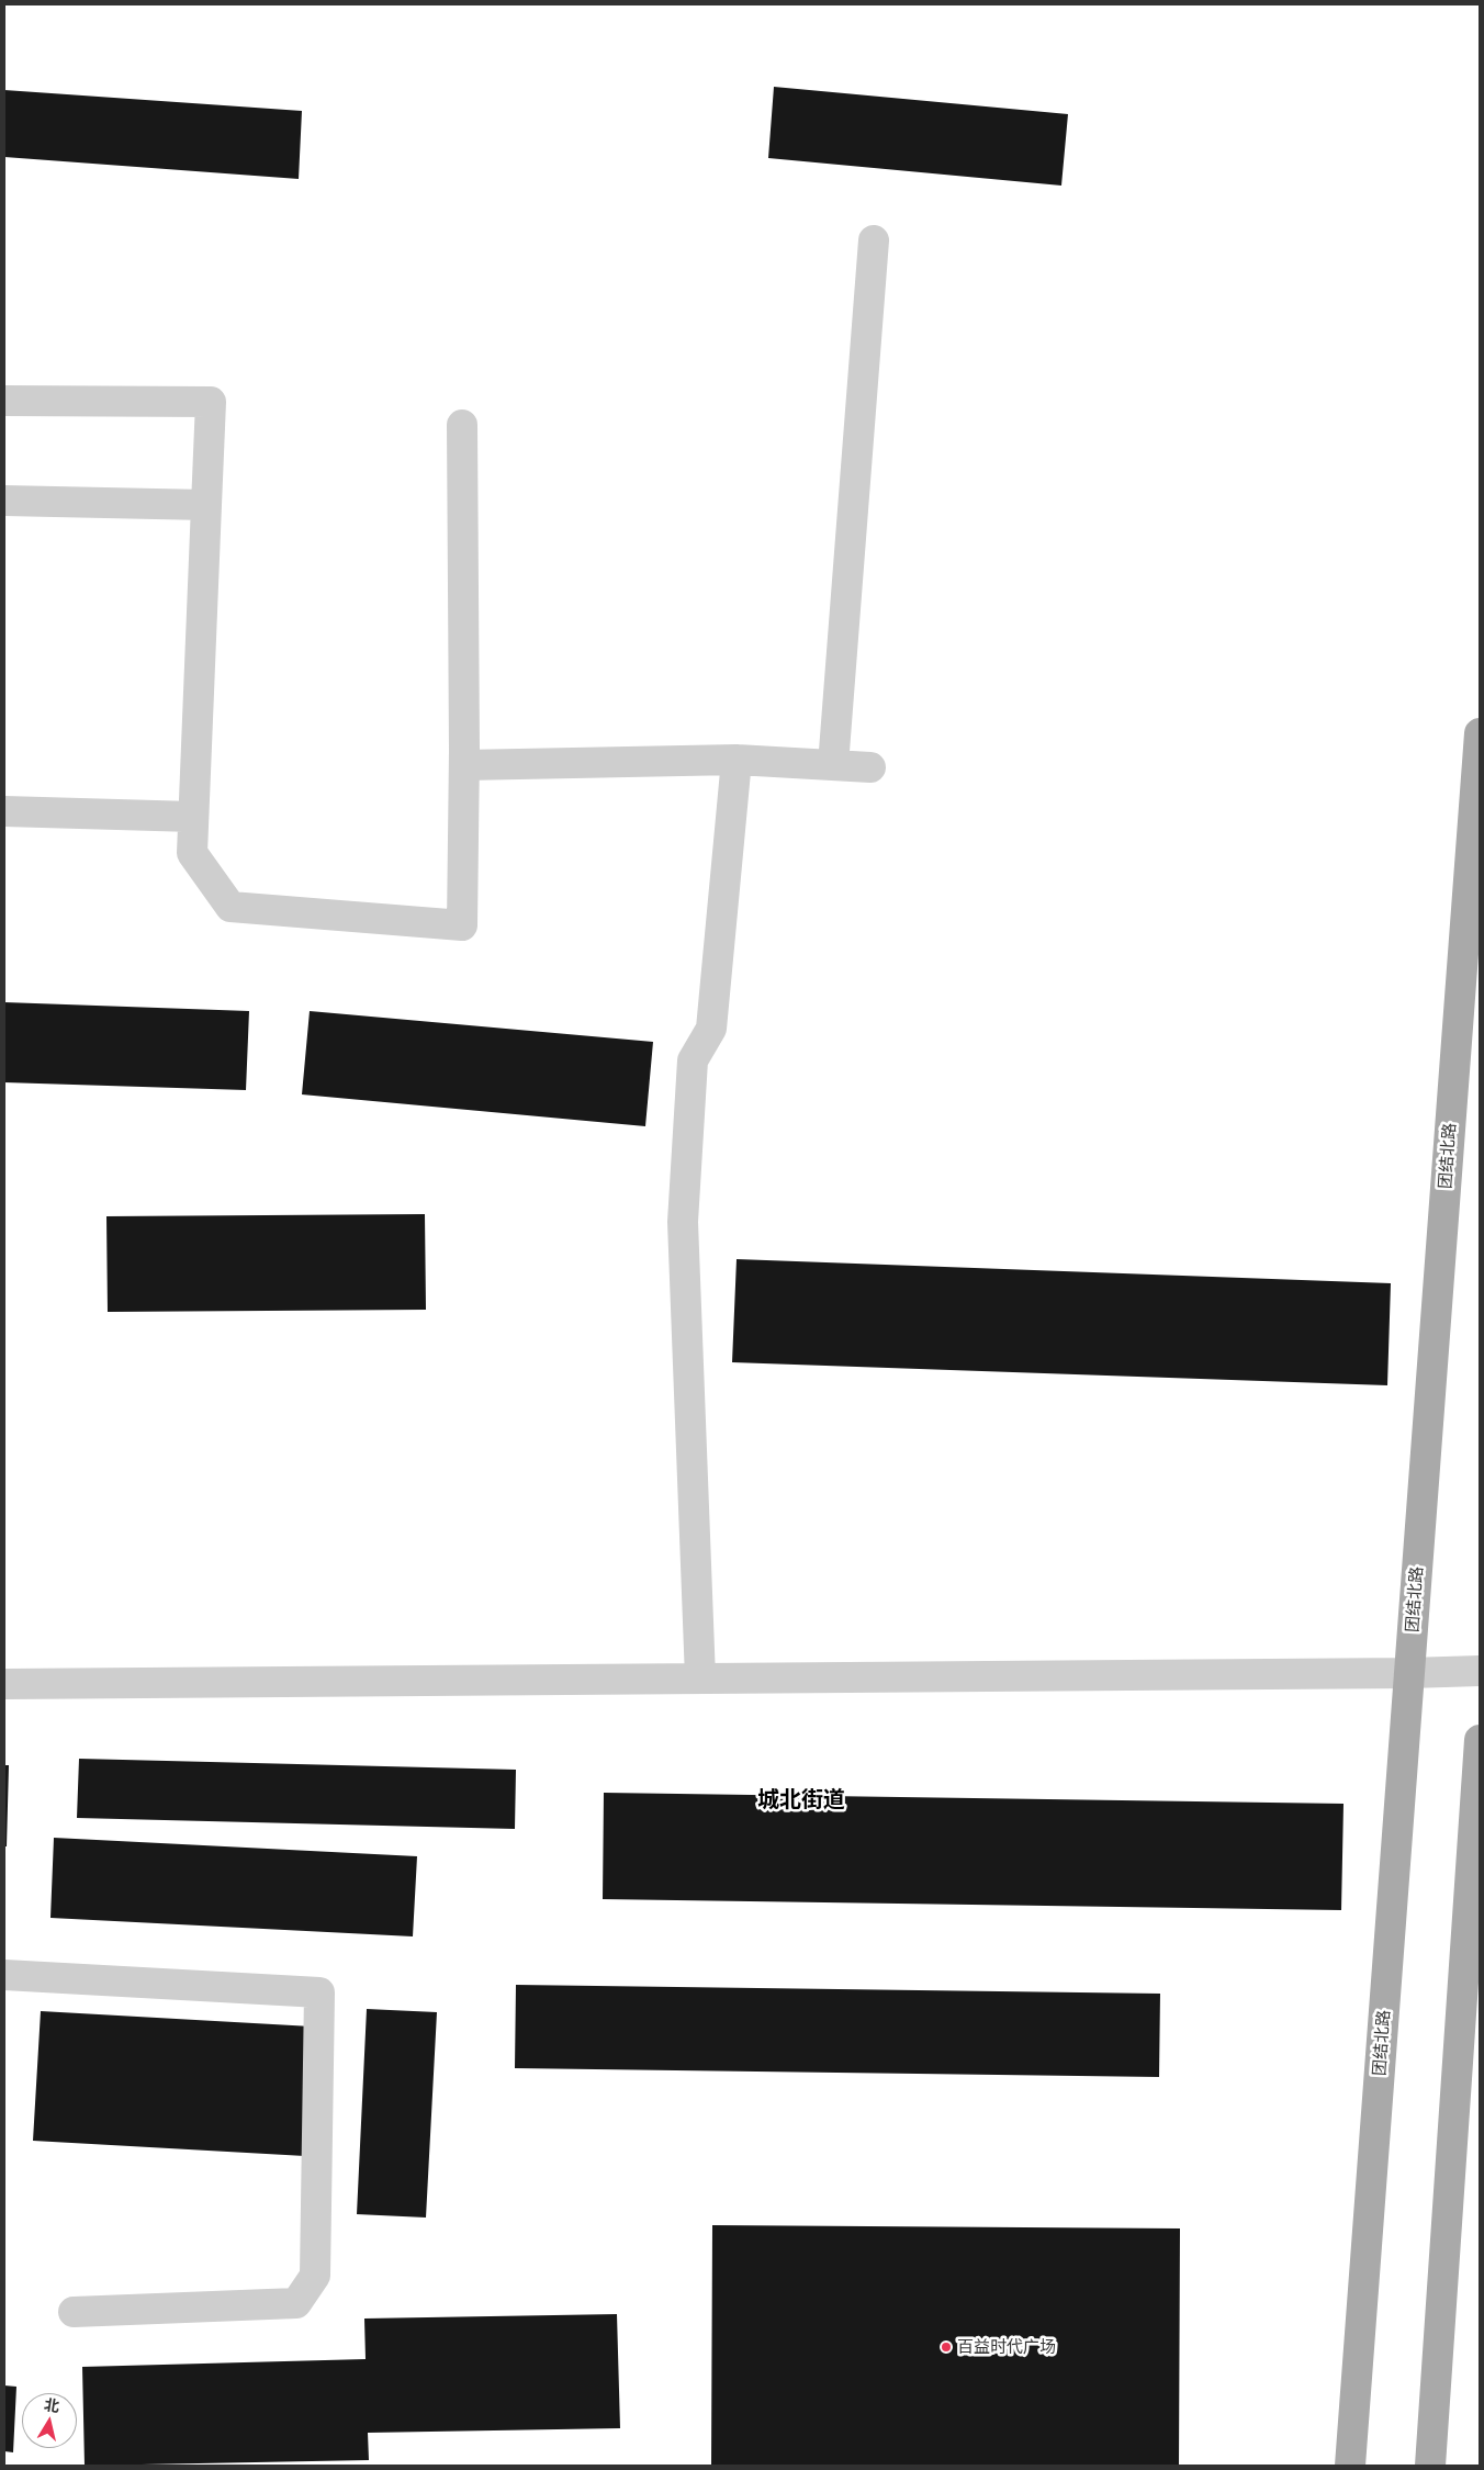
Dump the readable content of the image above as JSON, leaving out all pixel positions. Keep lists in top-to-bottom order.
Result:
{
  "streets": {
    "main road": ["团结北路"]
  },
  "districts": ["城北街道"],
  "places": ["百益时代广场"],
  "north": "top"
}
